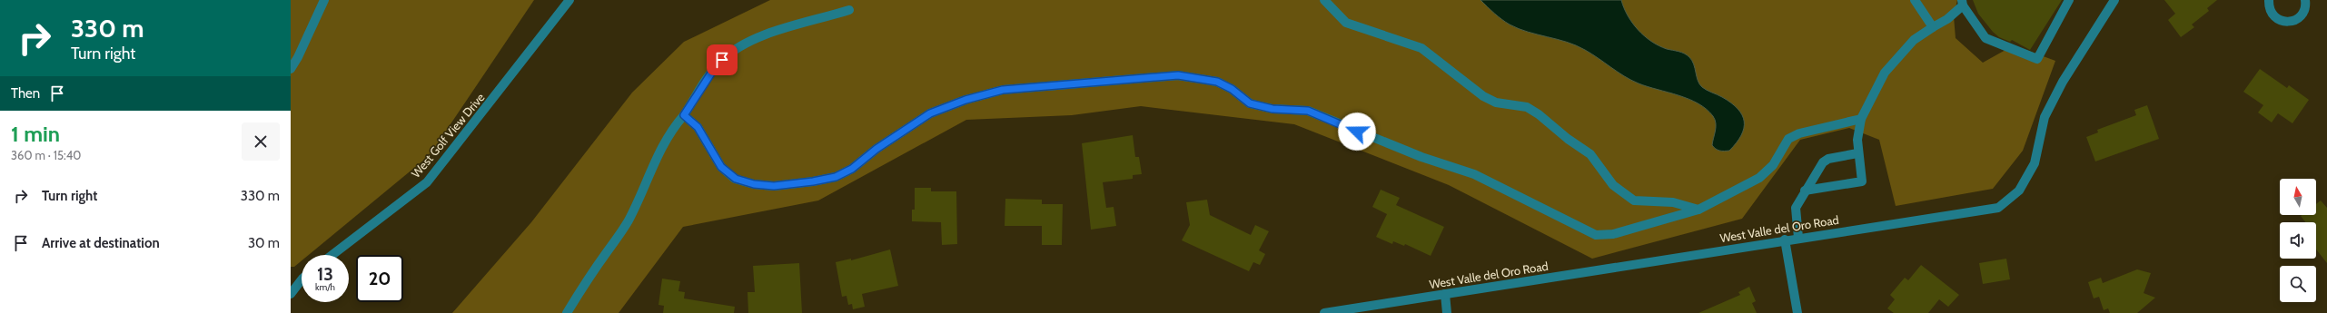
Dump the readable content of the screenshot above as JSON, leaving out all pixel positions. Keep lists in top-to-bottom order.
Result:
{
  "streets": {
    "street": ["West Golf View Drive", "West Valle del Oro Road"]
  },
  "north": "top",
  "page": {
    "turn": ["330 m", "Turn right"],
    "then": "Then",
    "heading": ["1 min", "360 m · 15:40"],
    "list": [
      {
        "name": "Turn right",
        "value": "330 m"
      },
      {
        "name": "Arrive at destination",
        "value": "30 m"
      }
    ],
    "speed": "13 km/h",
    "limit": "20"
  }
}
